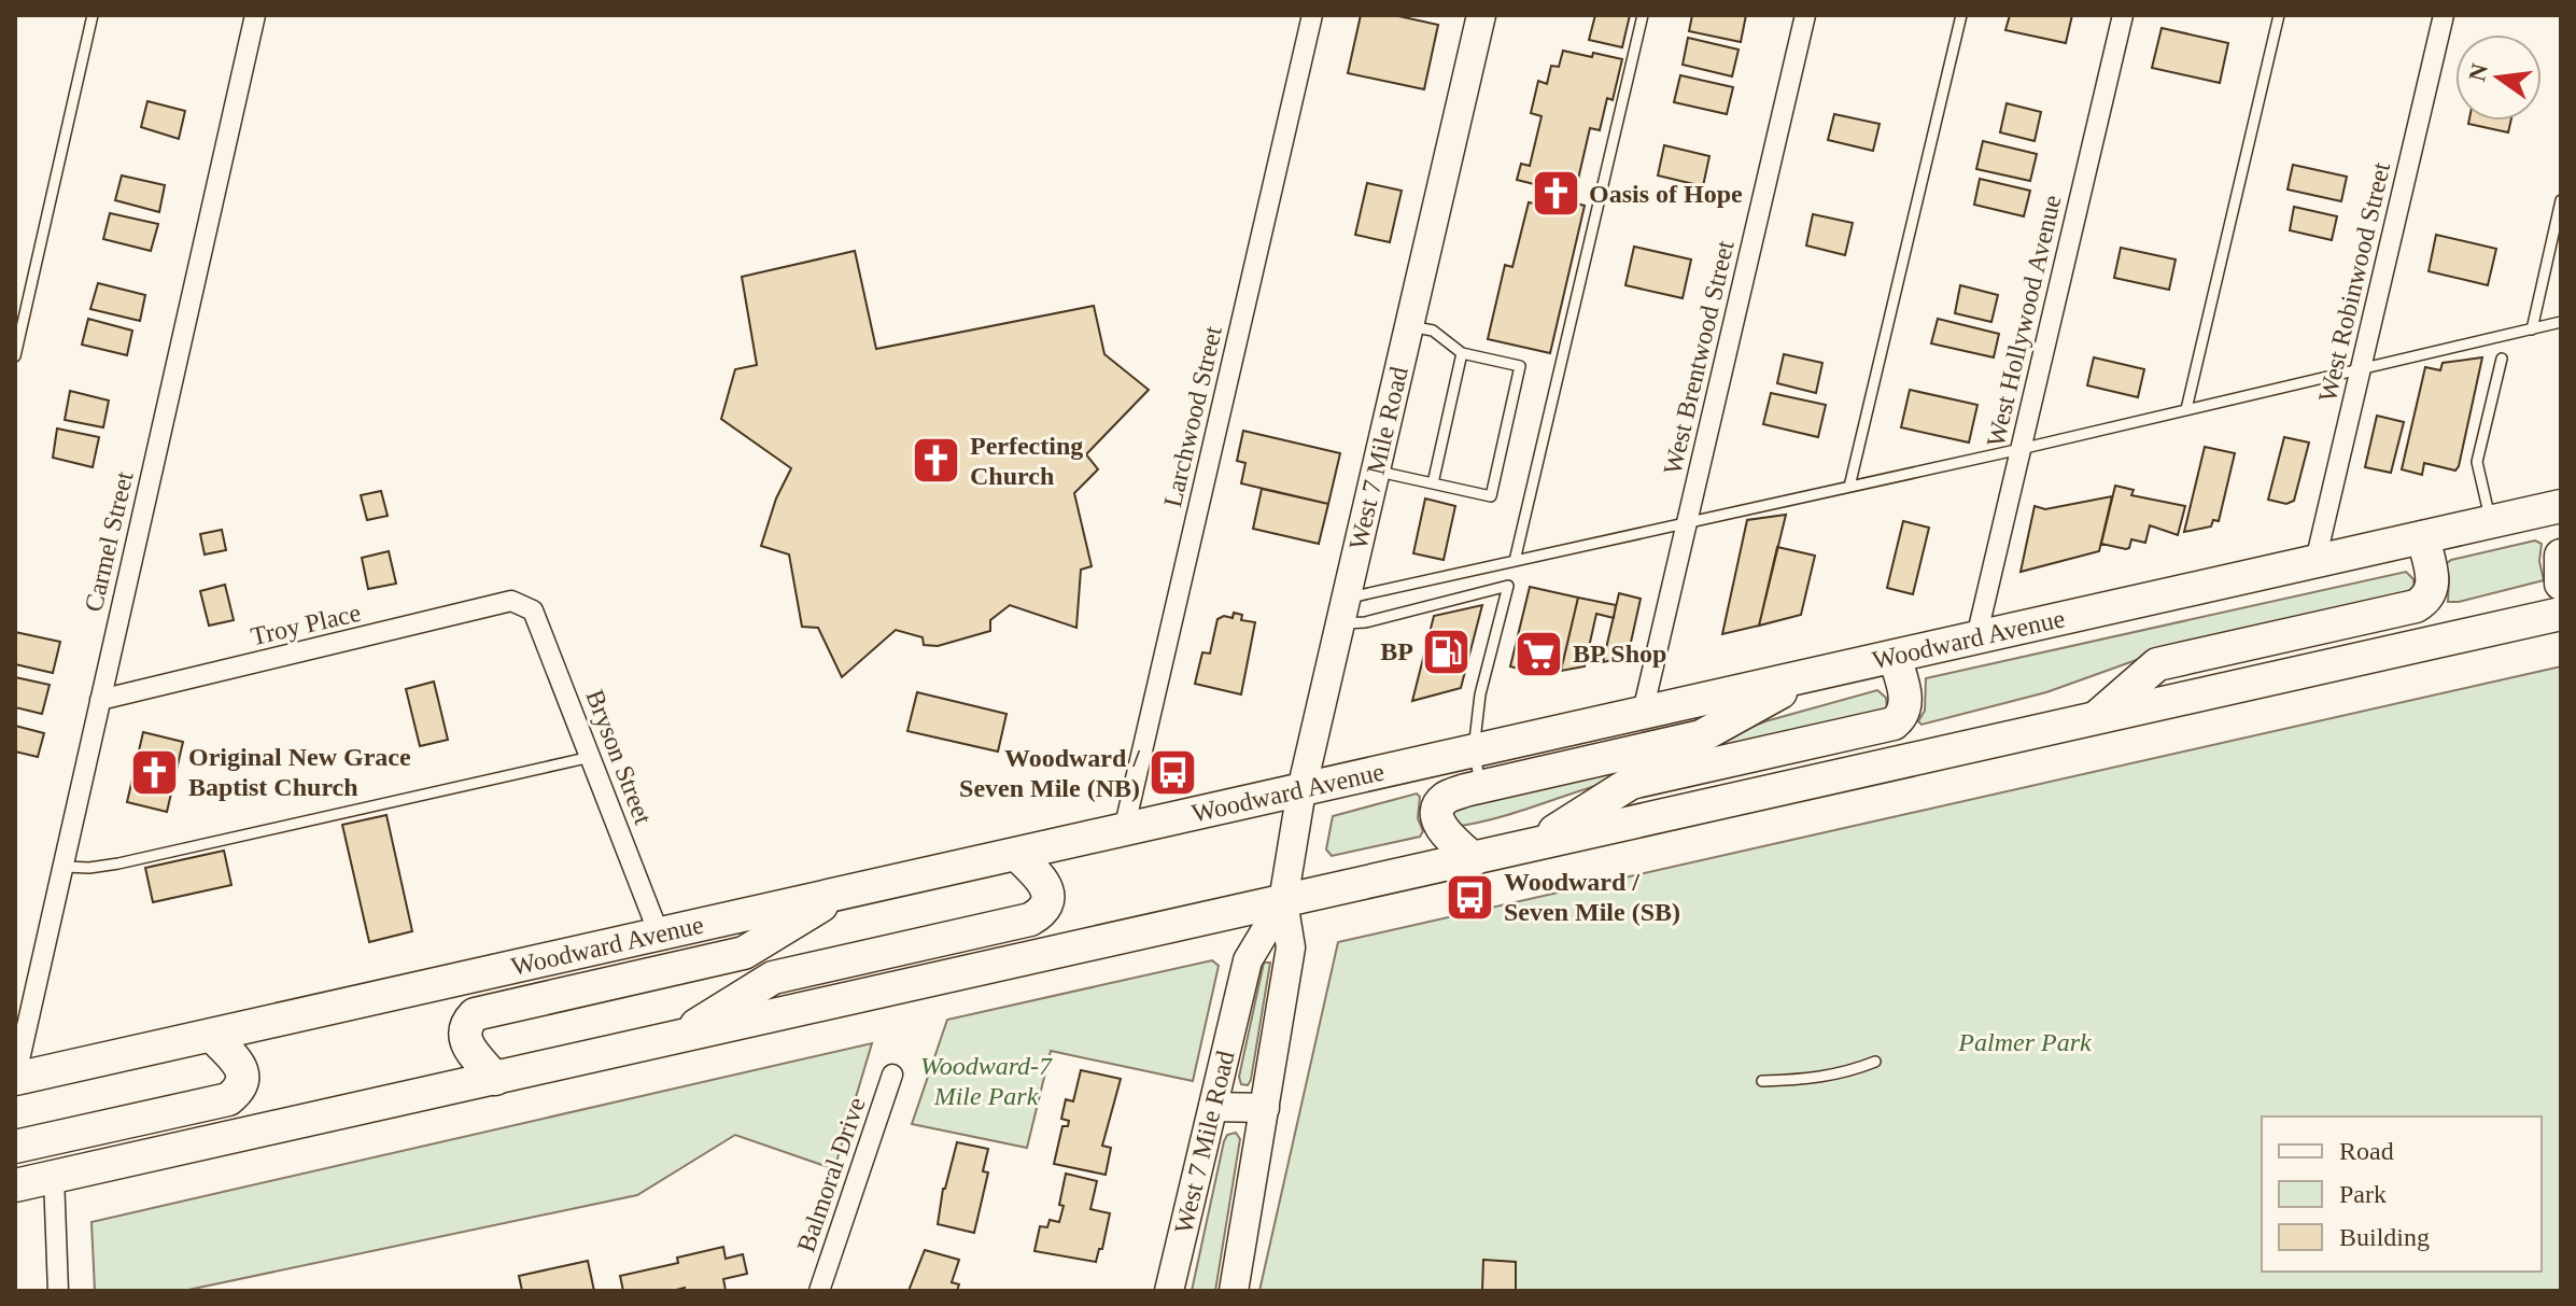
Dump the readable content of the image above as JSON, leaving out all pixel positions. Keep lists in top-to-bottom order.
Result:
{
  "streets": {
    "main road": ["West 7 Mile Road", "Woodward Avenue"],
    "street": [
      "West Robinwood Street",
      "West Hollywood Avenue",
      "West Brentwood Street",
      "Larchwood Street",
      "Carmel Street",
      "Troy Place",
      "Bryson Street",
      "Balmoral Drive"
    ]
  },
  "crossings": [
    ["West Robinwood Street", "Woodward Avenue"],
    ["West Hollywood Avenue", "Woodward Avenue"],
    ["West Brentwood Street", "Woodward Avenue"],
    ["Larchwood Street", "Woodward Avenue"],
    ["West 7 Mile Road", "Woodward Avenue"],
    ["Carmel Street", "Troy Place"],
    ["Carmel Street", "Woodward Avenue"],
    ["Troy Place", "Bryson Street"],
    ["Woodward Avenue", "Bryson Street"]
  ],
  "parks": ["Palmer Park", "Woodward-7 Mile Park"],
  "places": {
    "church": ["Oasis of Hope", "Perfecting Church", "Original New Grace Baptist Church"],
    "fuel station": ["BP"],
    "supermarket": ["BP Shop"],
    "bus stop": ["Woodward / Seven Mile (NB)", "Woodward / Seven Mile (SB)"]
  },
  "legend": ["Road", "Park", "Building"],
  "north": "left"
}
